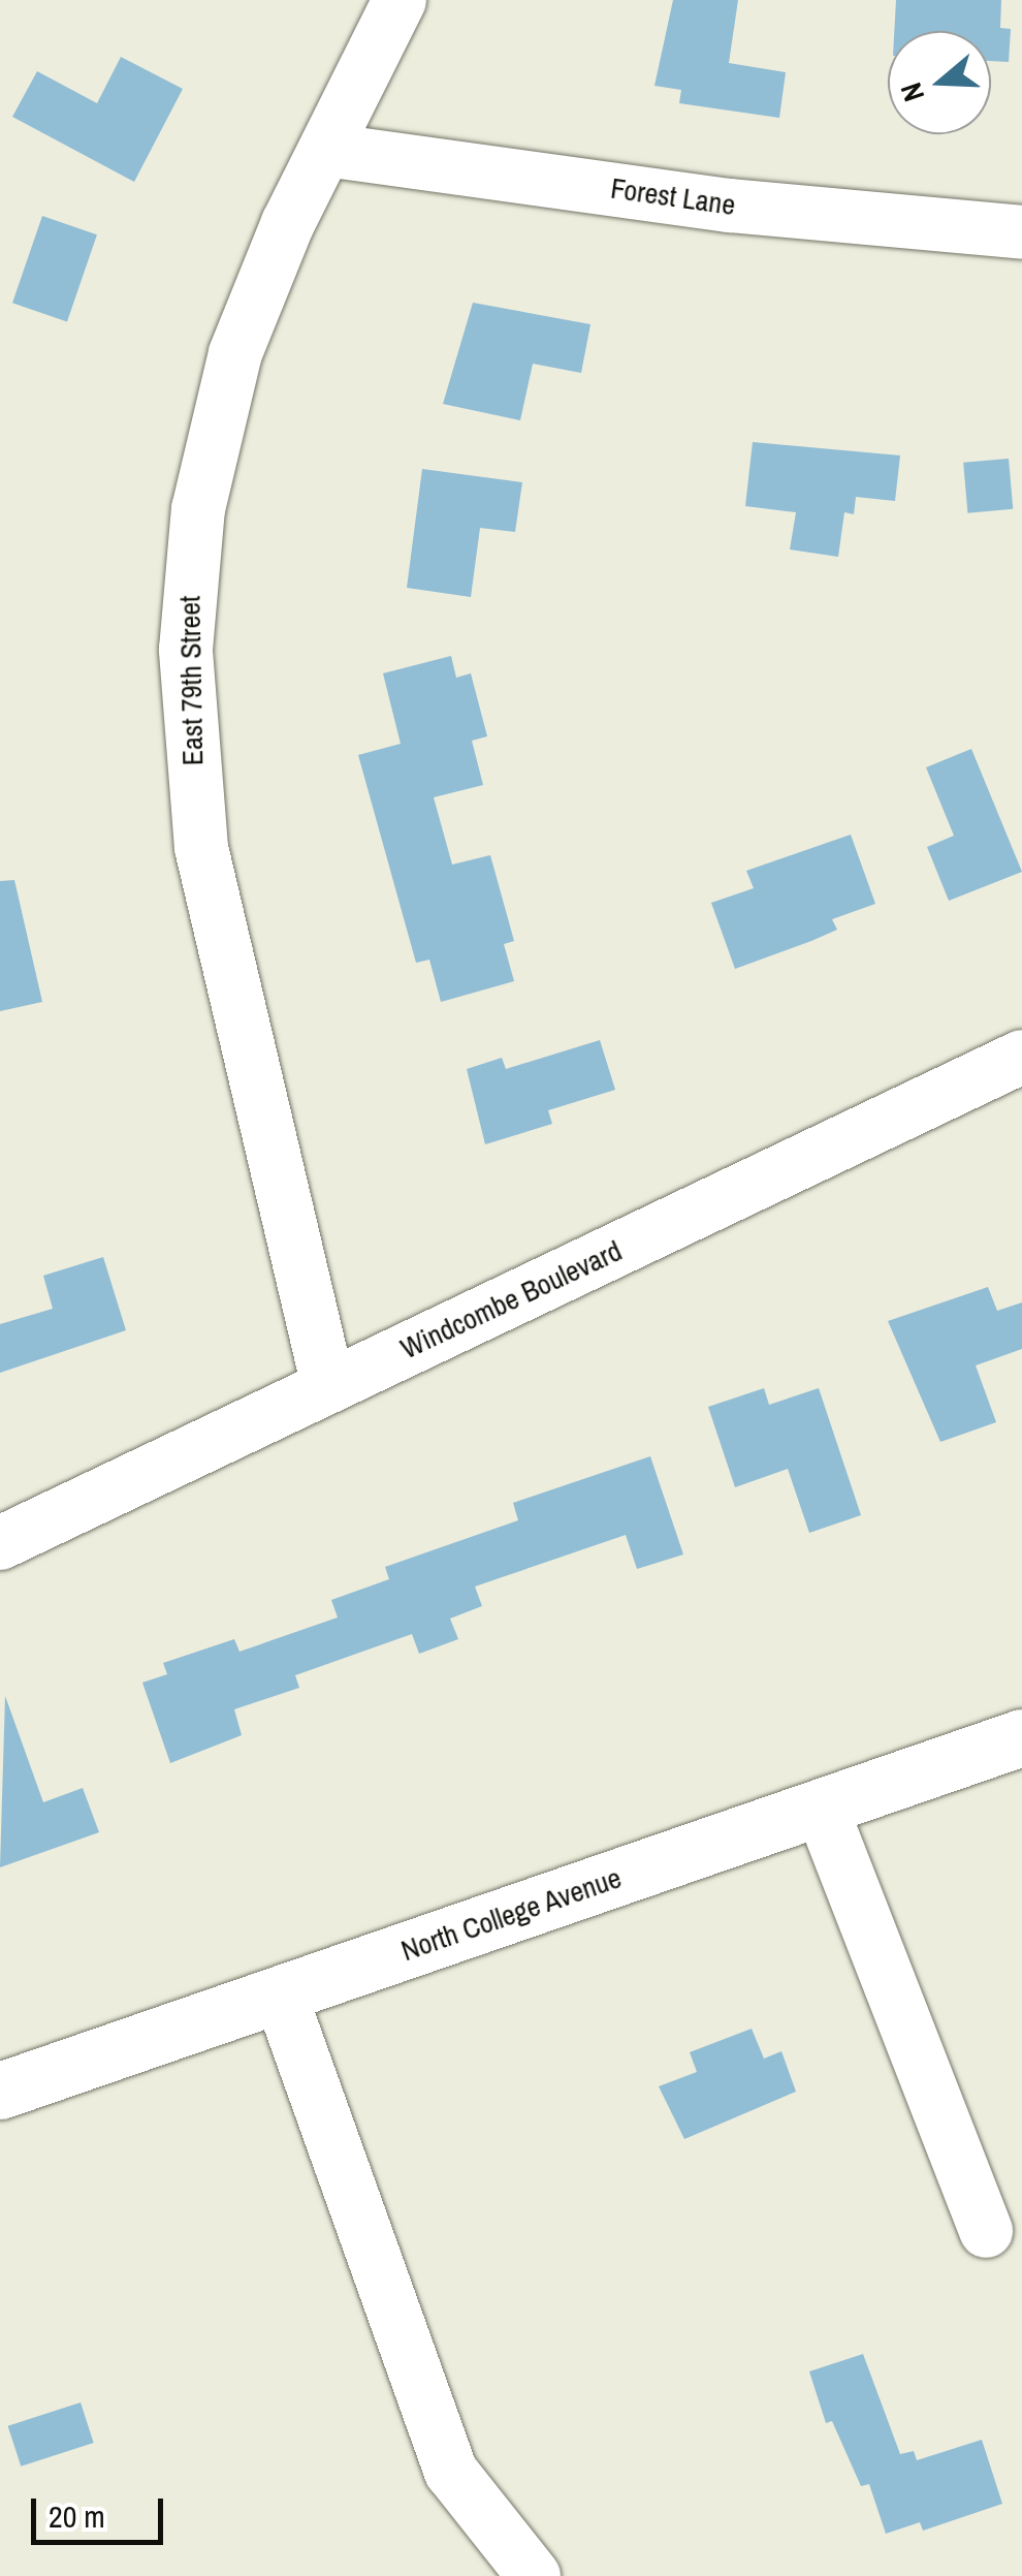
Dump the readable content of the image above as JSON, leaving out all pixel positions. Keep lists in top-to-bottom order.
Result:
{
  "streets": {
    "main road": ["North College Avenue"],
    "street": ["Forest Lane", "East 79th Street", "Windcombe Boulevard"]
  },
  "crossings": [
    ["Forest Lane", "East 79th Street"],
    ["East 79th Street", "Windcombe Boulevard"]
  ],
  "scale_bar": "20 m",
  "north": "left"
}
